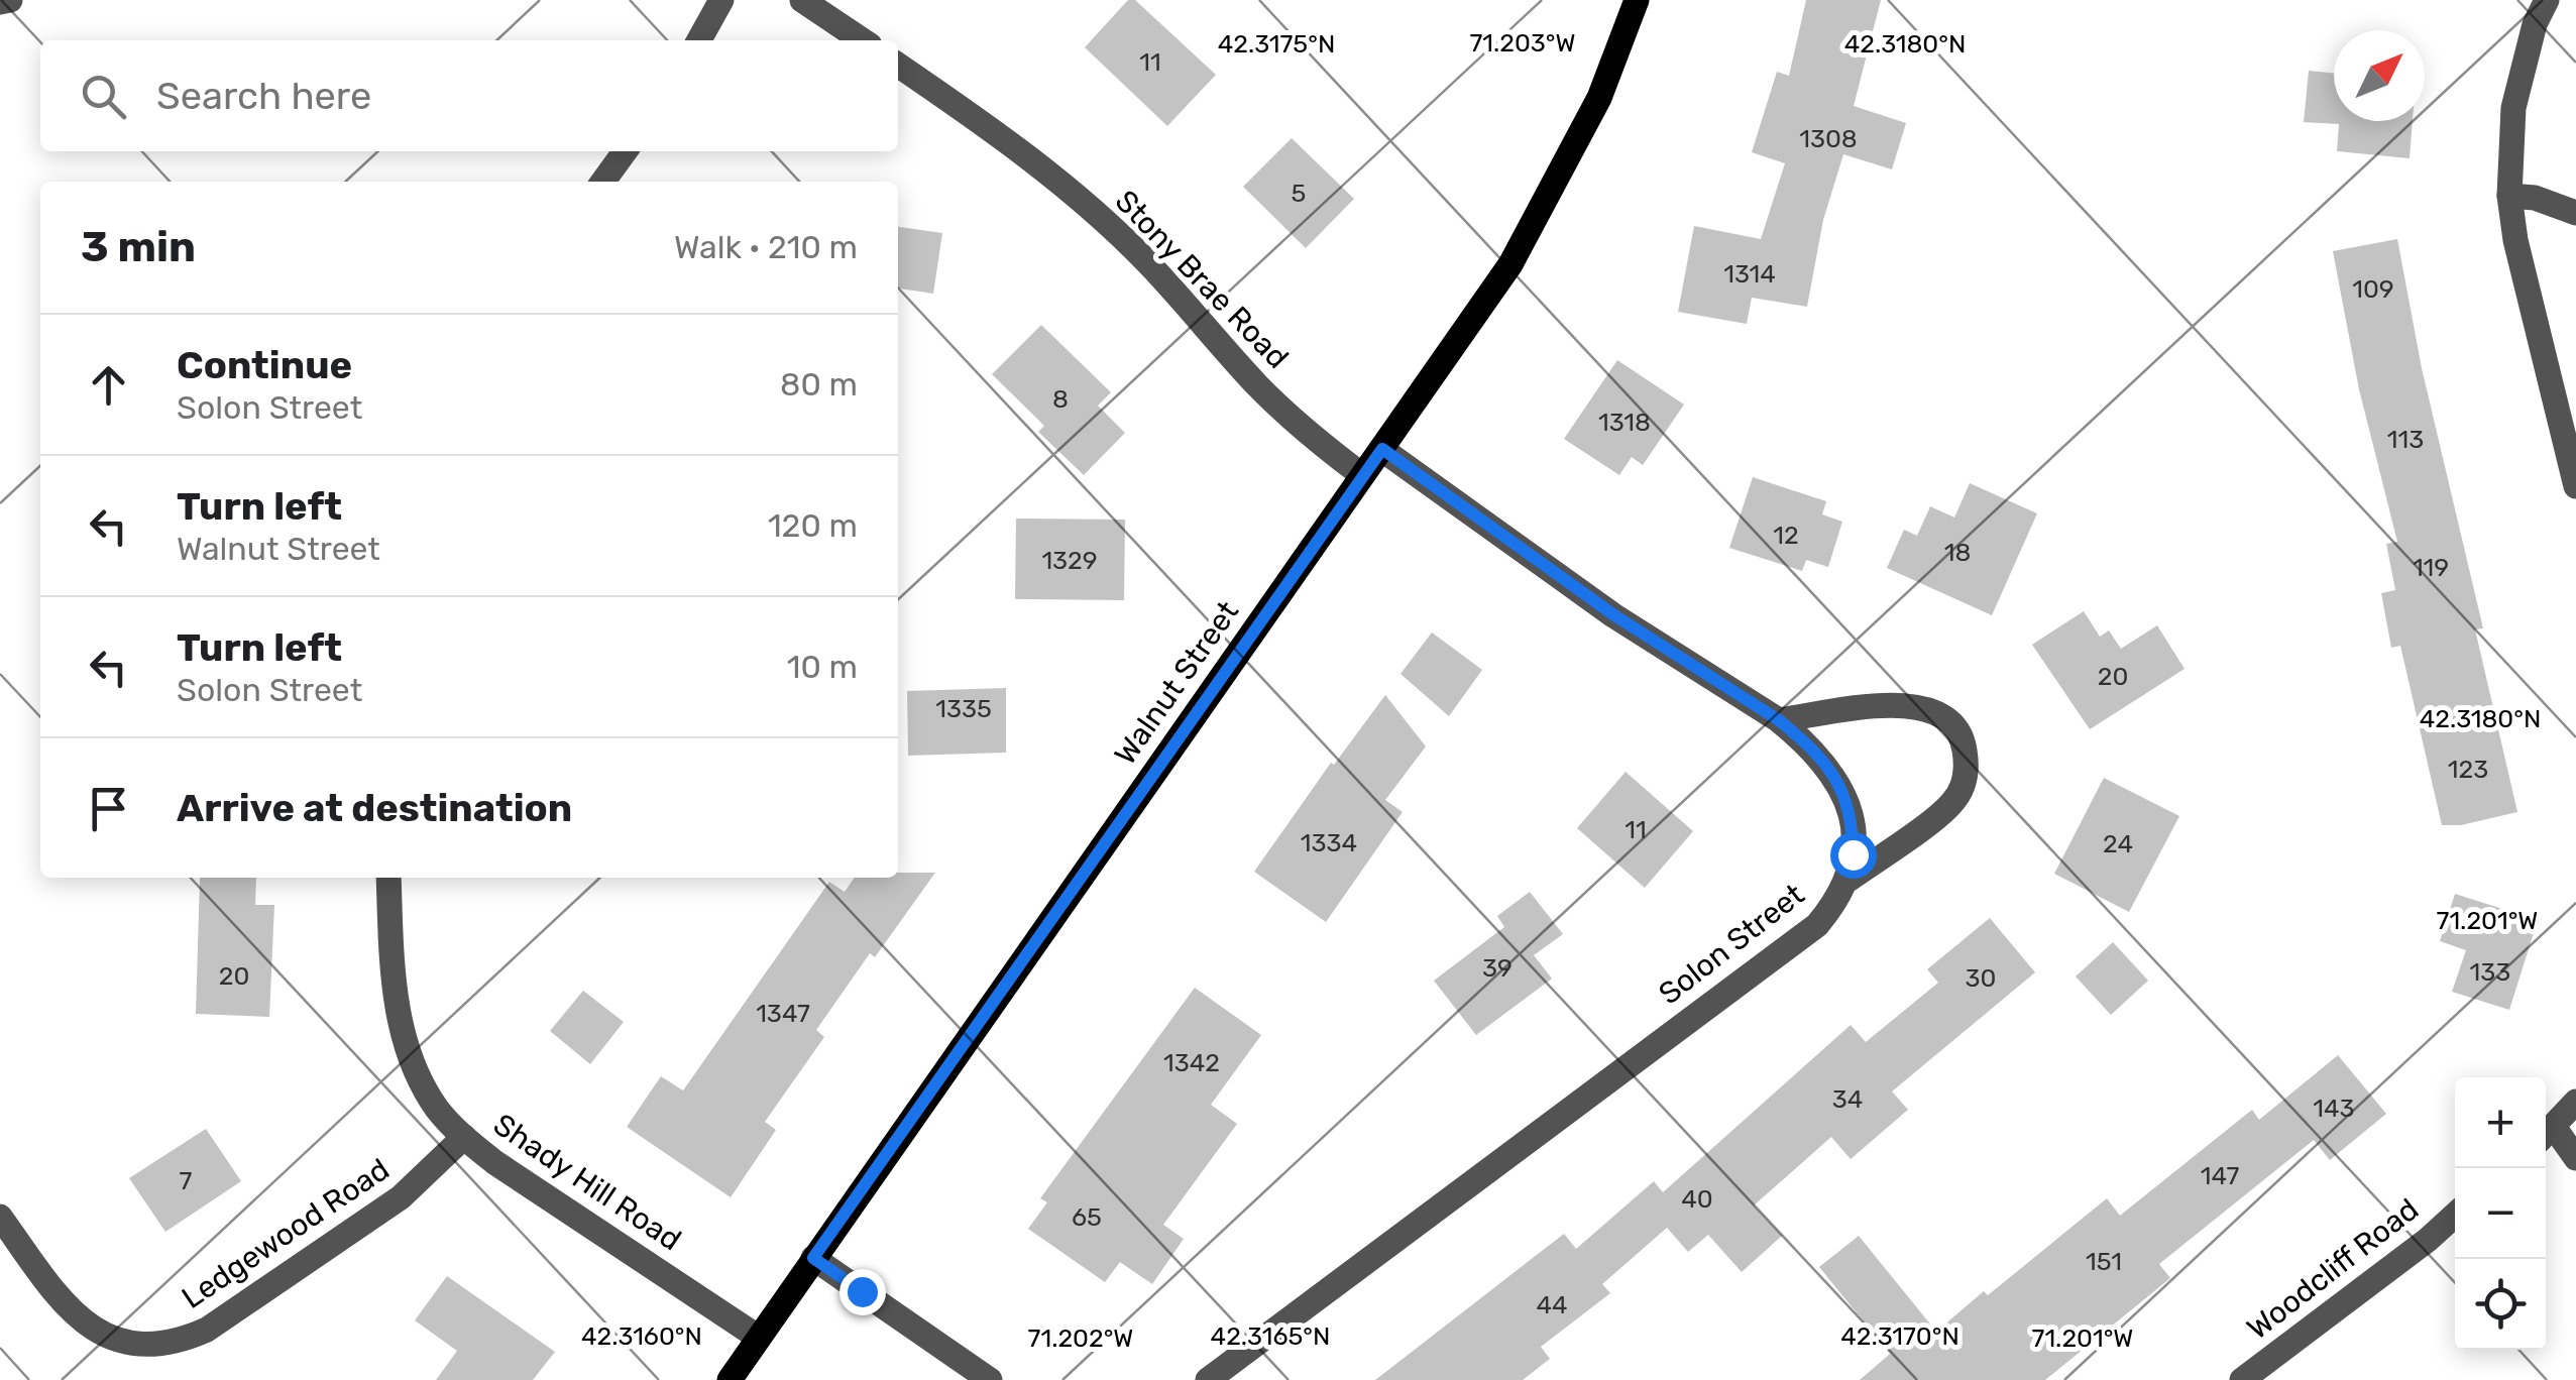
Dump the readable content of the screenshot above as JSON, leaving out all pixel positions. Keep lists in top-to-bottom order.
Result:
{
  "streets": {
    "main road": ["Walnut Street"],
    "street": [
      "Stony Brae Road",
      "Solon Street",
      "Shady Hill Road",
      "Ledgewood Road",
      "Woodcliff Road"
    ]
  },
  "crossings": [
    ["Stony Brae Road", "Walnut Street"],
    ["Walnut Street", "Solon Street"],
    ["Walnut Street", "Shady Hill Road"],
    ["Shady Hill Road", "Ledgewood Road"]
  ],
  "house_numbers": [
    "11",
    "1308",
    "5",
    "1314",
    "109",
    "8",
    "1318",
    "113",
    "12",
    "18",
    "1329",
    "119",
    "20",
    "1335",
    "123",
    "11",
    "1334",
    "24",
    "39",
    "133",
    "20",
    "30",
    "1347",
    "1342",
    "34",
    "143",
    "147",
    "7",
    "40",
    "65",
    "151",
    "44"
  ],
  "north": "top right",
  "page": {
    "search": "Search here",
    "heading": ["3 min", "Walk · 210 m"],
    "list": [
      ["Continue", "Solon Street", "80 m"],
      ["Turn left", "Walnut Street", "120 m"],
      ["Turn left", "Solon Street", "10 m"],
      "Arrive at destination"
    ],
    "map_buttons": ["+", "−"]
  },
  "coordinates": [
    "71.203°W",
    "42.3175°N",
    "42.3180°N",
    "71.201°W",
    "42.3160°N",
    "42.3165°N",
    "42.3170°N",
    "71.202°W"
  ]
}
